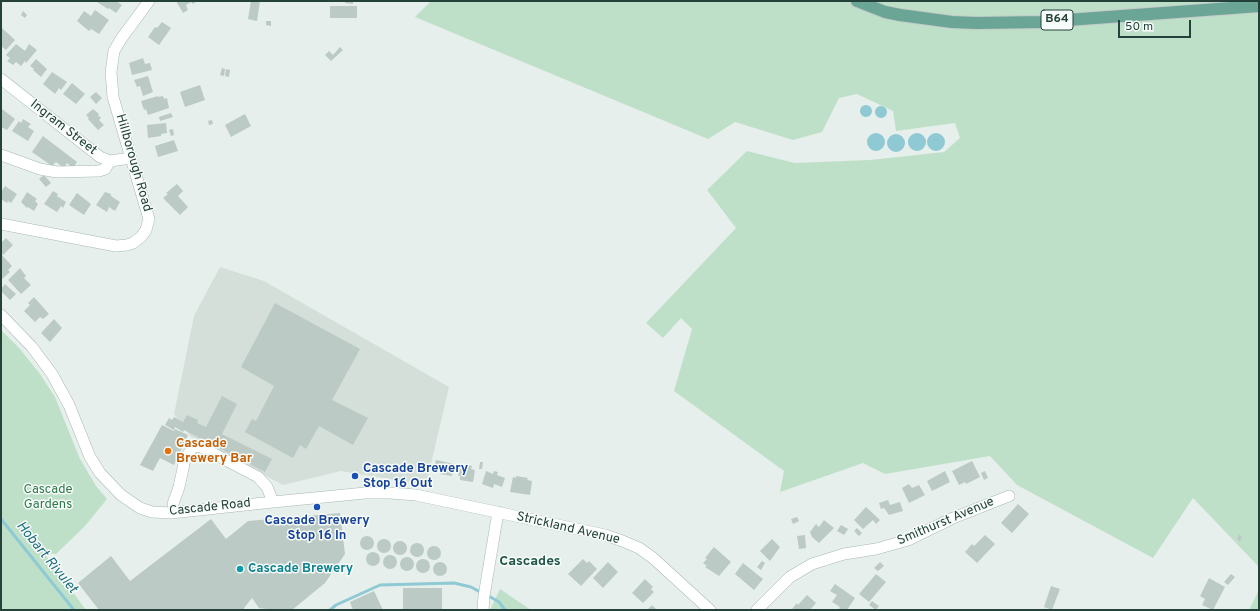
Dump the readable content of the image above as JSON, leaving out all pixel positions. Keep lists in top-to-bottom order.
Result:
{
  "streets": {
    "main road": ["B64"],
    "street": [
      "Ingram Street",
      "Hillborough Road",
      "Cascade Road",
      "Smithurst Avenue",
      "Strickland Avenue"
    ]
  },
  "crossings": [
    ["Ingram Street", "Hillborough Road"],
    ["Cascade Road", "Strickland Avenue"]
  ],
  "districts": ["Cascades"],
  "water": ["Hobart Rivulet"],
  "parks": ["Cascade Gardens"],
  "places": [
    "Cascade Brewery Bar",
    "Cascade Brewery Stop 16 Out",
    "Cascade Brewery Stop 16 In",
    "Cascade Brewery"
  ],
  "scale_bar": "50 m"
}
